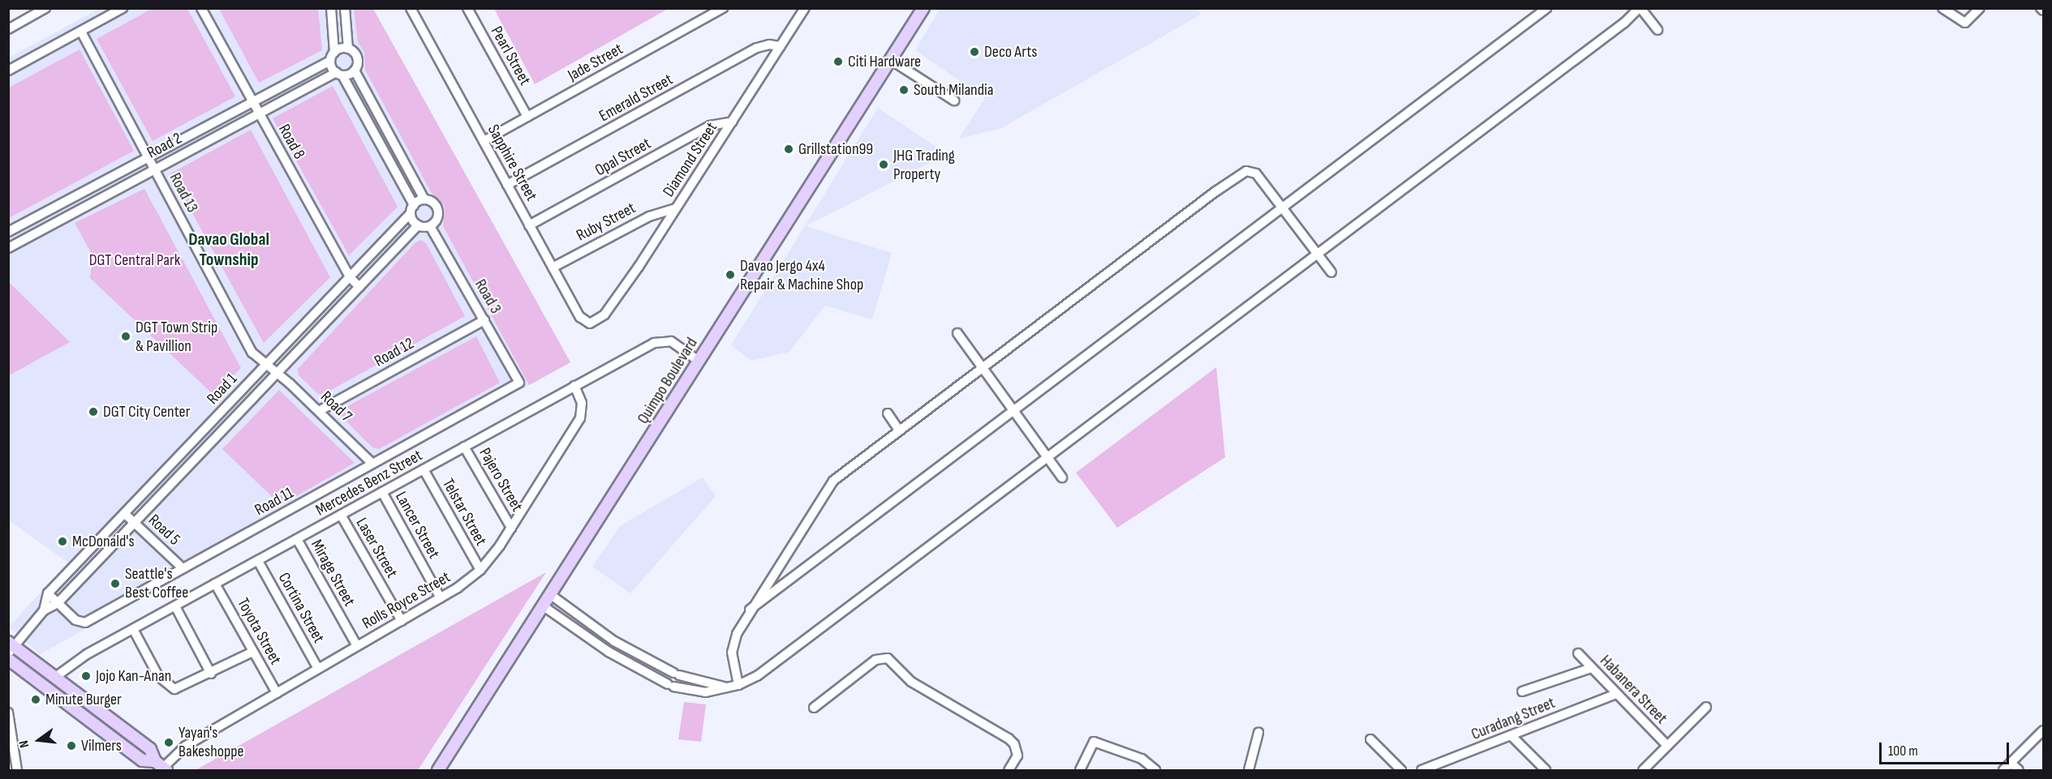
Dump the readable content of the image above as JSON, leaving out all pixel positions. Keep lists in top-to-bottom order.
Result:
{
  "streets": {
    "main road": ["Quimpo Boulevard"],
    "street": [
      "Pearl Street",
      "Jade Street",
      "Emerald Street",
      "Road 8",
      "Road 2",
      "Opal Street",
      "Diamond Street",
      "Sapphire Street",
      "Road 13",
      "Ruby Street",
      "Road 3",
      "Road 12",
      "Road 1",
      "Road 7",
      "Pajero Street",
      "Mercedes Benz Street",
      "Road 11",
      "Telstar Street",
      "Lancer Street",
      "Road 5",
      "Laser Street",
      "Mirage Street",
      "Rolls Royce Street",
      "Cortina Street",
      "Toyota Street",
      "Habanera Street",
      "Curadang Street"
    ]
  },
  "crossings": [
    ["Pearl Street", "Jade Street"],
    ["Jade Street", "Sapphire Street"],
    ["Emerald Street", "Diamond Street"],
    ["Emerald Street", "Sapphire Street"],
    ["Road 8", "Road 2"],
    ["Road 8", "Road 1"],
    ["Road 2", "Road 13"],
    ["Opal Street", "Diamond Street"],
    ["Opal Street", "Sapphire Street"],
    ["Diamond Street", "Sapphire Street"],
    ["Diamond Street", "Ruby Street"],
    ["Sapphire Street", "Ruby Street"],
    ["Road 13", "Road 1"],
    ["Road 13", "Road 7"],
    ["Road 3", "Road 12"],
    ["Road 3", "Road 1"],
    ["Road 3", "Road 11"],
    ["Road 12", "Road 7"],
    ["Quimpo Boulevard", "Mercedes Benz Street"],
    ["Road 1", "Road 7"],
    ["Road 1", "Road 11"],
    ["Road 1", "Road 5"],
    ["Road 7", "Road 11"],
    ["Pajero Street", "Mercedes Benz Street"],
    ["Pajero Street", "Rolls Royce Street"],
    ["Mercedes Benz Street", "Telstar Street"],
    ["Mercedes Benz Street", "Lancer Street"],
    ["Mercedes Benz Street", "Laser Street"],
    ["Mercedes Benz Street", "Mirage Street"],
    ["Mercedes Benz Street", "Rolls Royce Street"],
    ["Mercedes Benz Street", "Cortina Street"],
    ["Mercedes Benz Street", "Toyota Street"],
    ["Road 11", "Road 5"],
    ["Telstar Street", "Rolls Royce Street"],
    ["Lancer Street", "Rolls Royce Street"],
    ["Laser Street", "Rolls Royce Street"],
    ["Mirage Street", "Rolls Royce Street"],
    ["Rolls Royce Street", "Cortina Street"],
    ["Rolls Royce Street", "Toyota Street"],
    ["Habanera Street", "Curadang Street"]
  ],
  "districts": ["Davao Global Township"],
  "parks": ["DGT Central Park"],
  "places": [
    "Deco Arts",
    "Citi Hardware",
    "South Milandia",
    "Grillstation99",
    "JHG Trading Property",
    "Davao Jergo 4x4 Repair & Machine Shop",
    "DGT Town Strip & Pavillion",
    "DGT City Center",
    "McDonald's",
    "Seattle's Best Coffee",
    "Jojo Kan-Anan",
    "Minute Burger",
    "Yayan's Bakeshoppe",
    "Vilmers"
  ],
  "scale_bar": "100 m",
  "north": "left"
}
